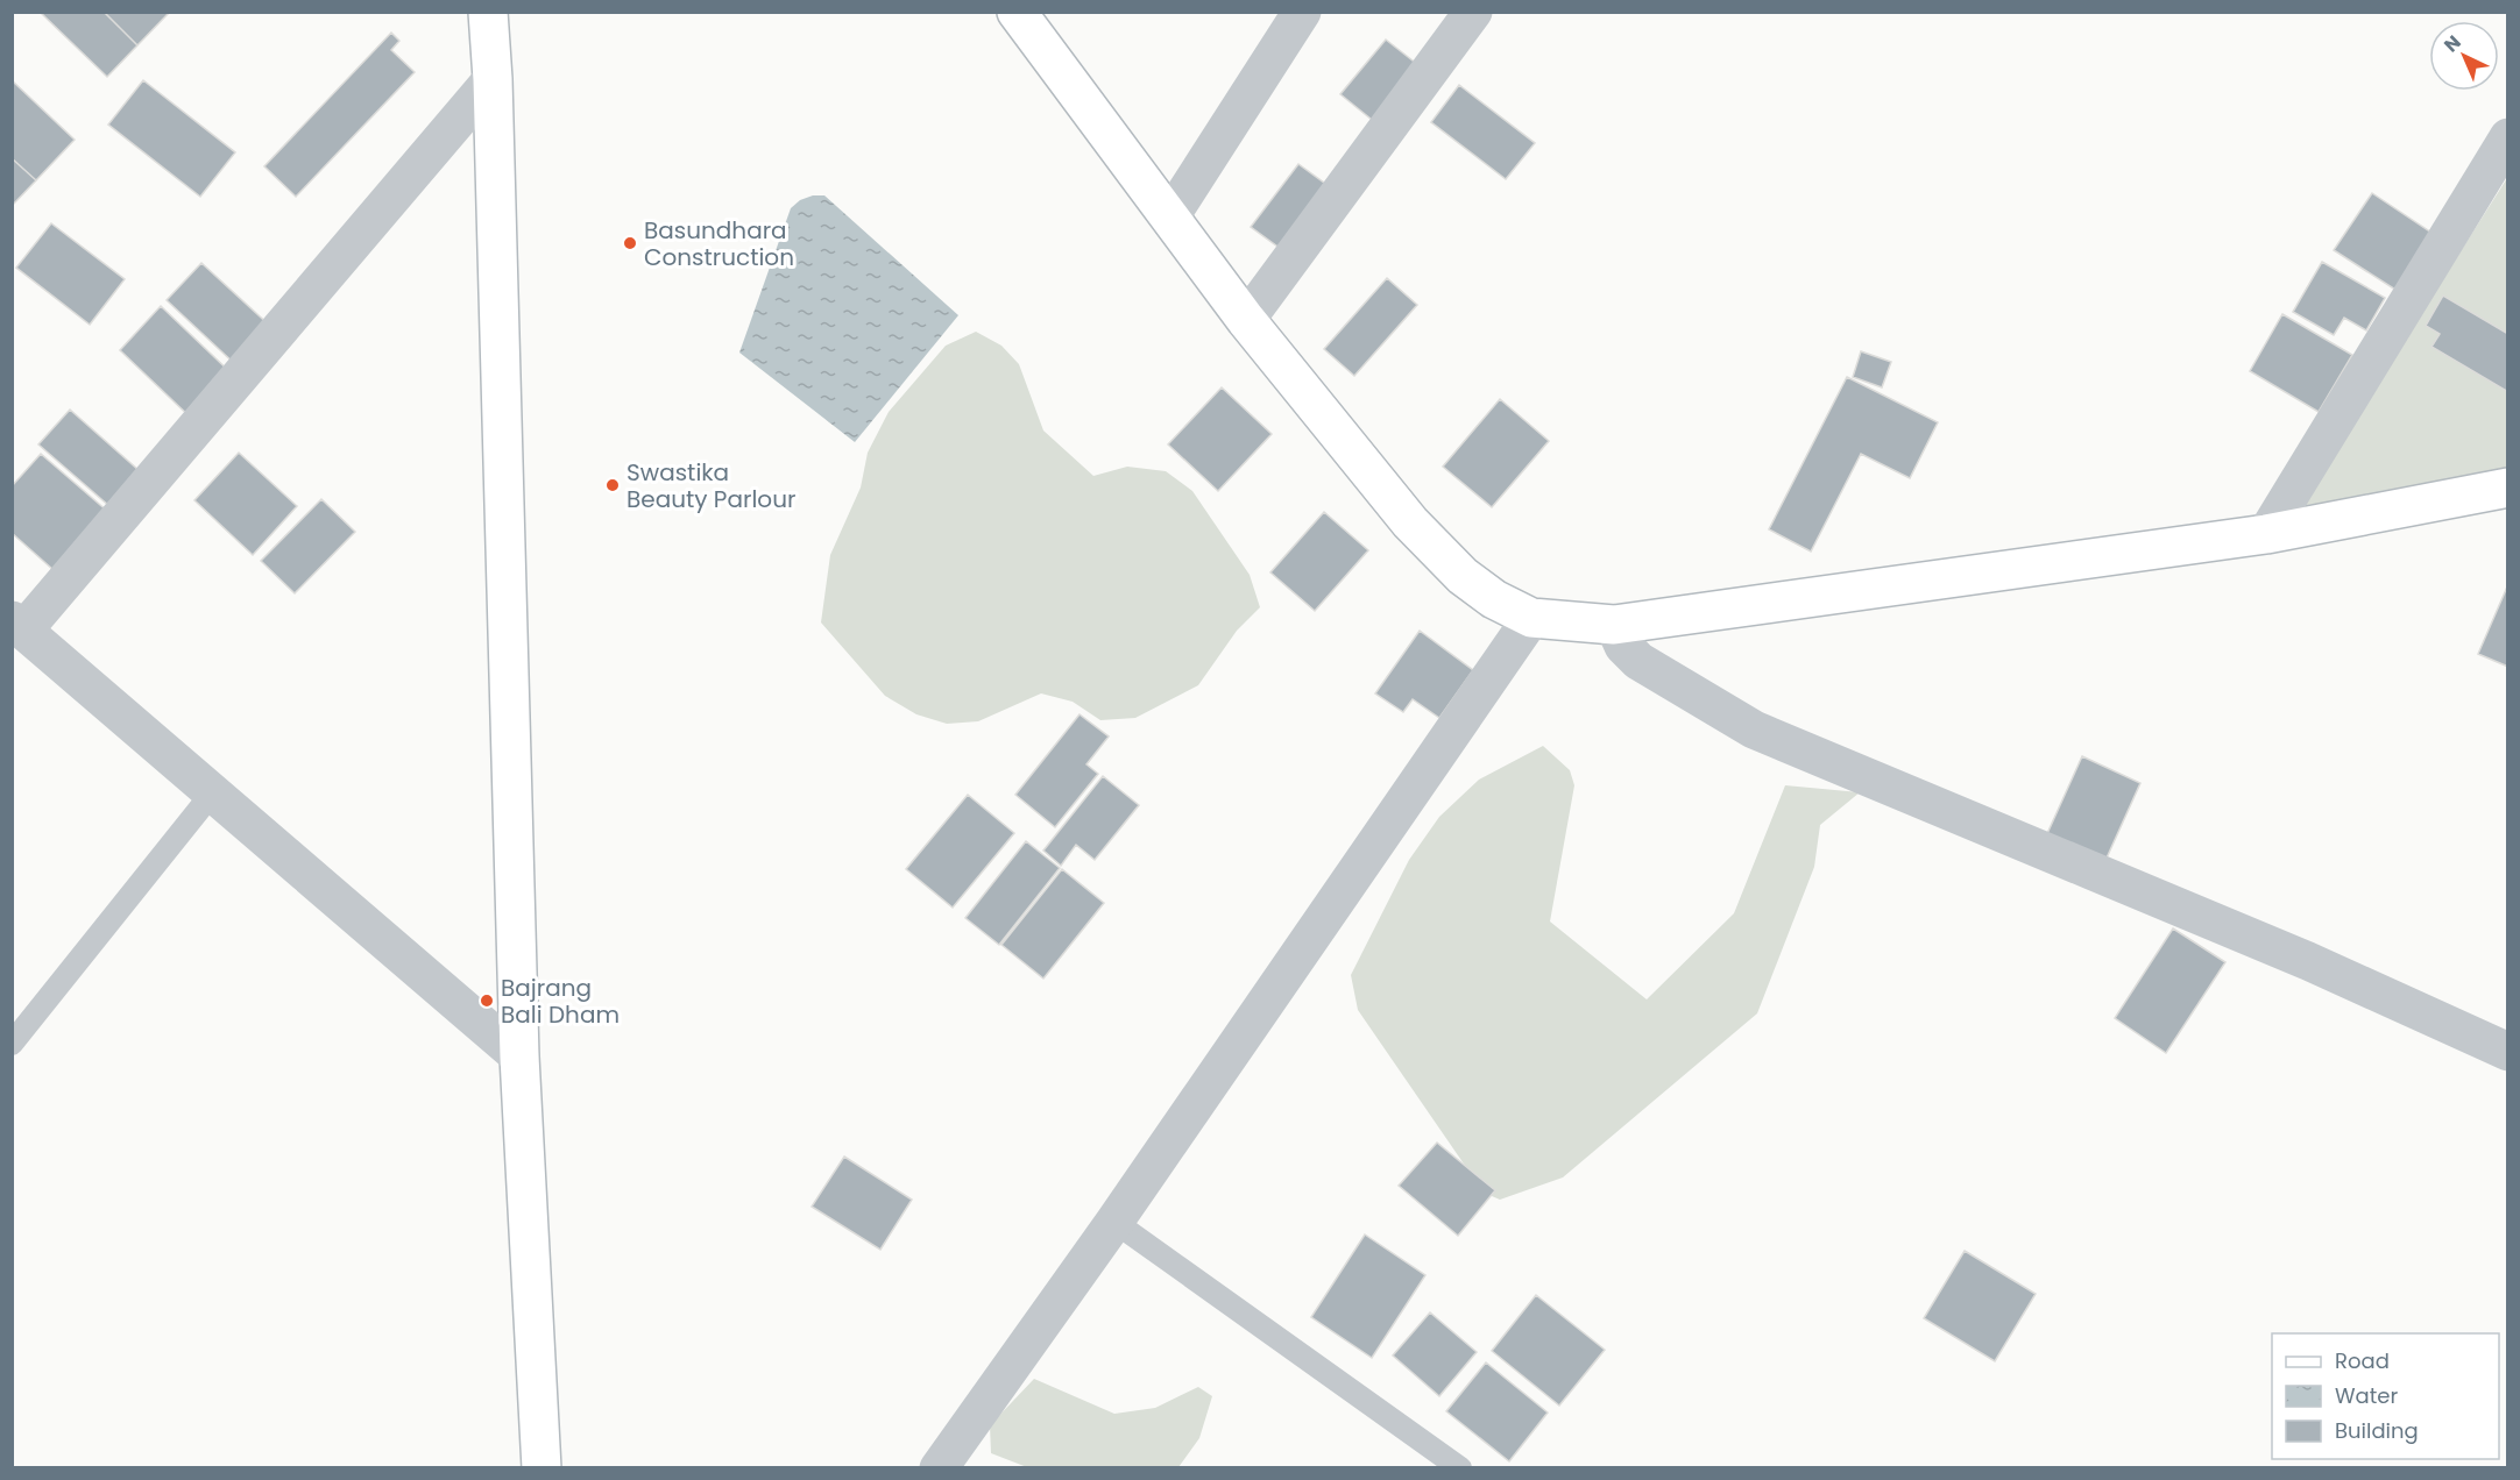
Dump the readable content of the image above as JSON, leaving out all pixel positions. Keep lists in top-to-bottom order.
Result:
{
  "places": ["Basundhara Construction", "Swastika Beauty Parlour", "Bajrang Bali Dham"],
  "legend": ["Road", "Water", "Building"],
  "north": "top left"
}
